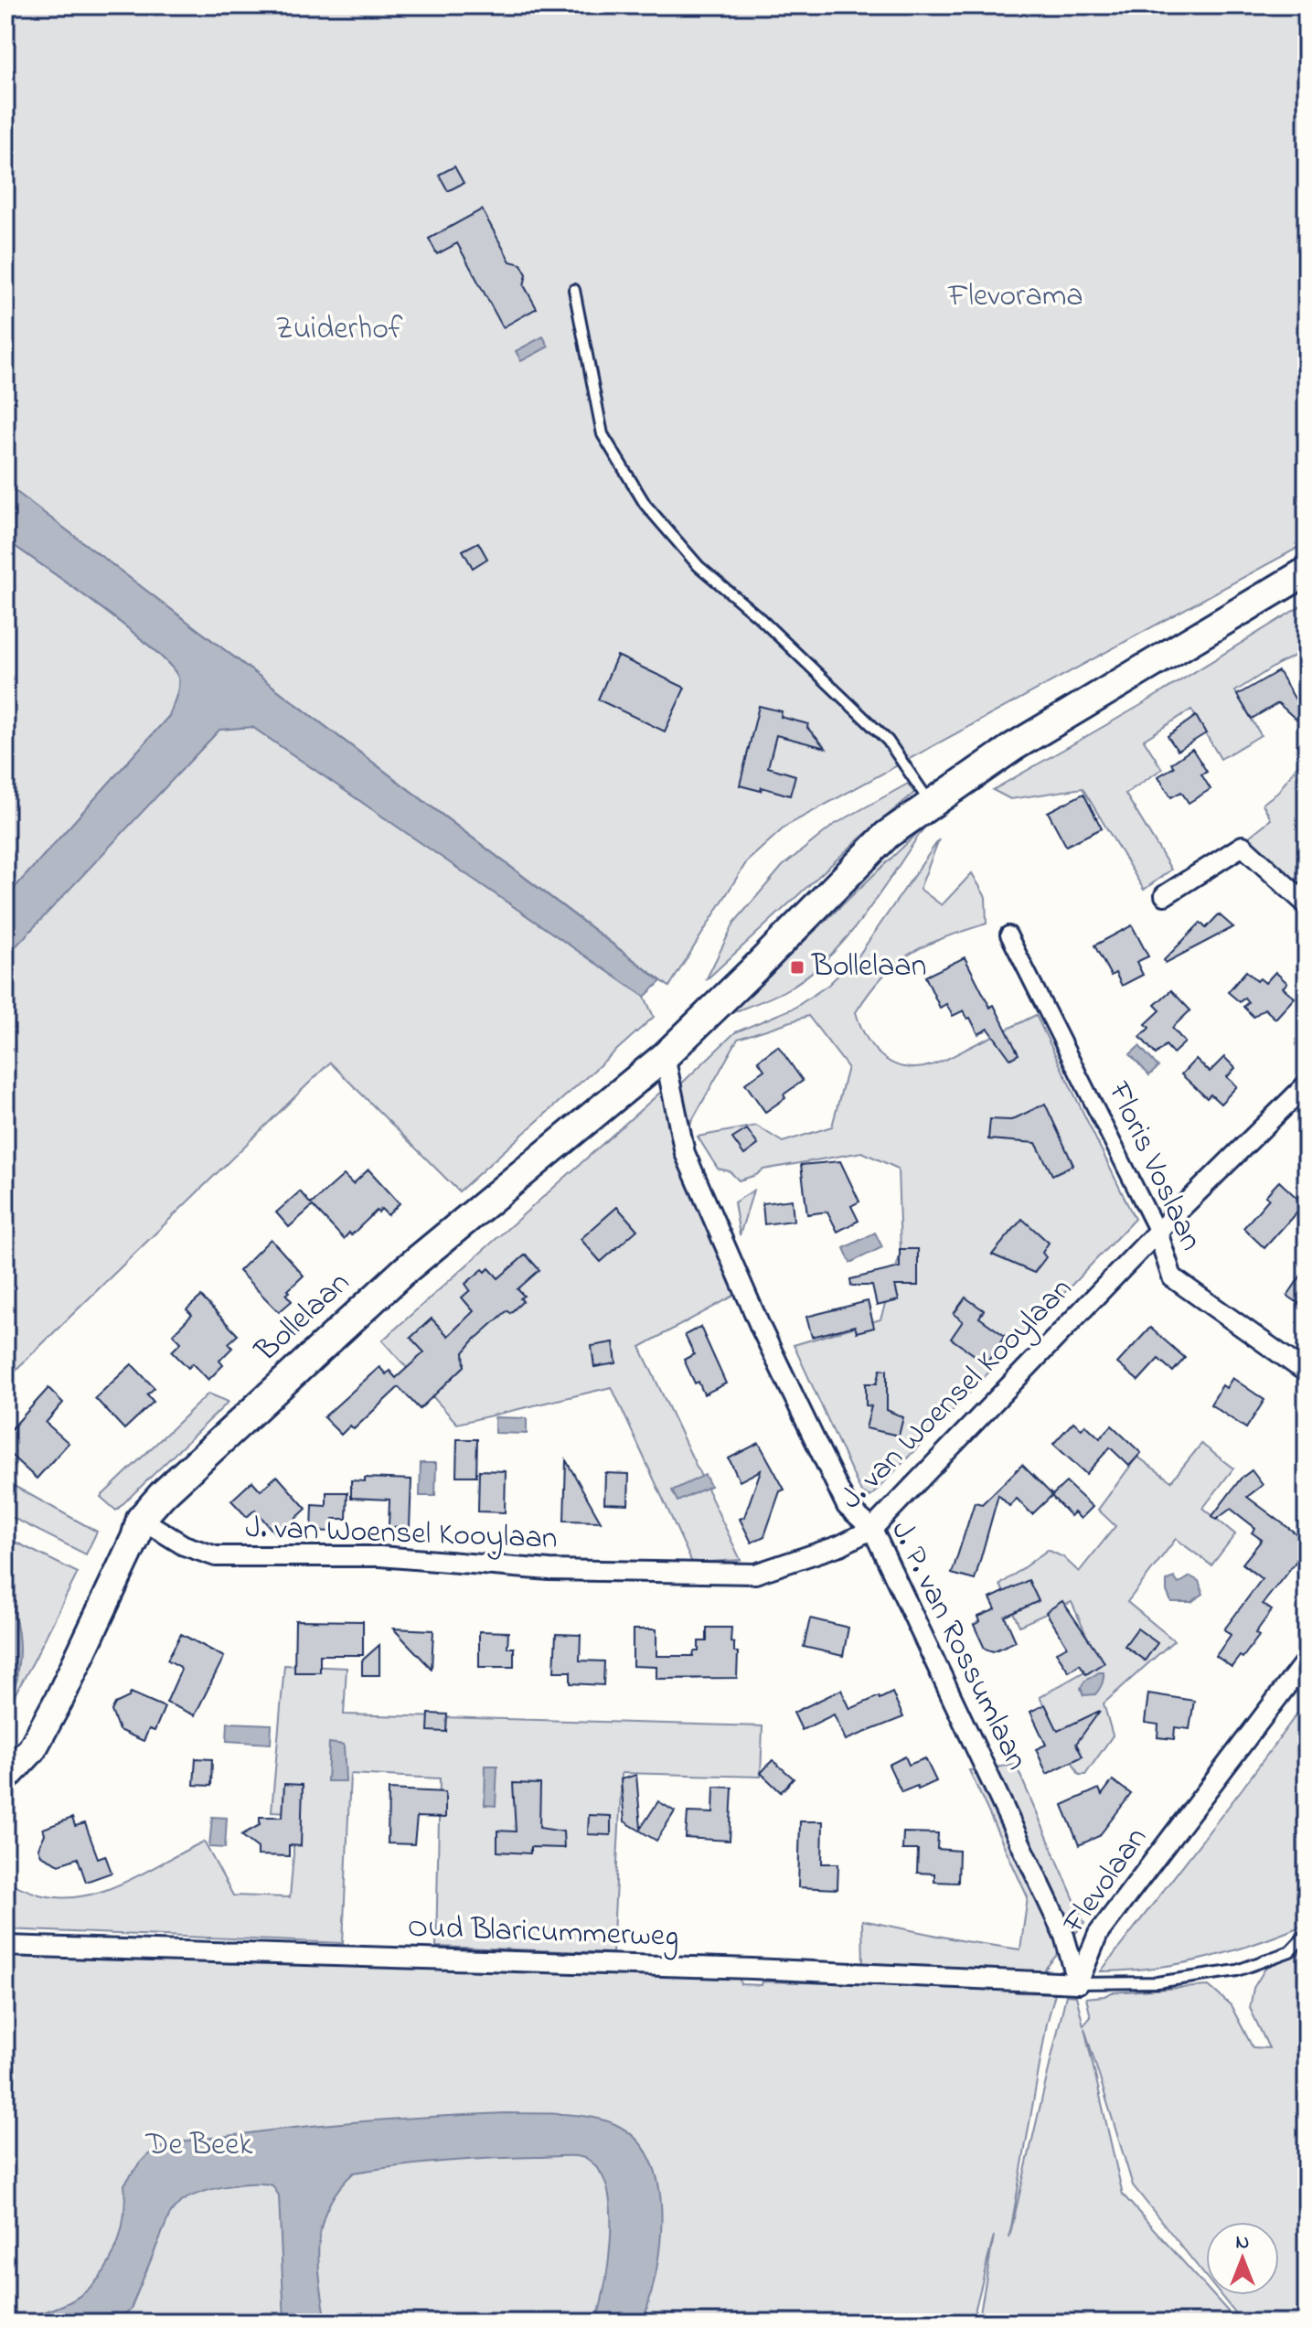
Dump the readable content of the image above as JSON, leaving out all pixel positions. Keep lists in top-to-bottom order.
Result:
{
  "streets": {
    "main road": ["Bollelaan"],
    "street": [
      "Floris Voslaan",
      "J. van Woensel Kooylaan",
      "J. P. van Rossumlaan",
      "Flevolaan",
      "Oud Blaricummerweg"
    ]
  },
  "crossings": [
    ["Floris Voslaan", "J. van Woensel Kooylaan"],
    ["Bollelaan", "J. van Woensel Kooylaan"],
    ["Bollelaan", "J. P. van Rossumlaan"],
    ["J. van Woensel Kooylaan", "J. P. van Rossumlaan"],
    ["J. P. van Rossumlaan", "Flevolaan"],
    ["J. P. van Rossumlaan", "Oud Blaricummerweg"],
    ["Flevolaan", "Oud Blaricummerweg"]
  ],
  "parks": ["Flevorama", "Zuiderhof", "De Beek"],
  "places": {
    "transit": ["Bollelaan"]
  },
  "north": "top"
}
